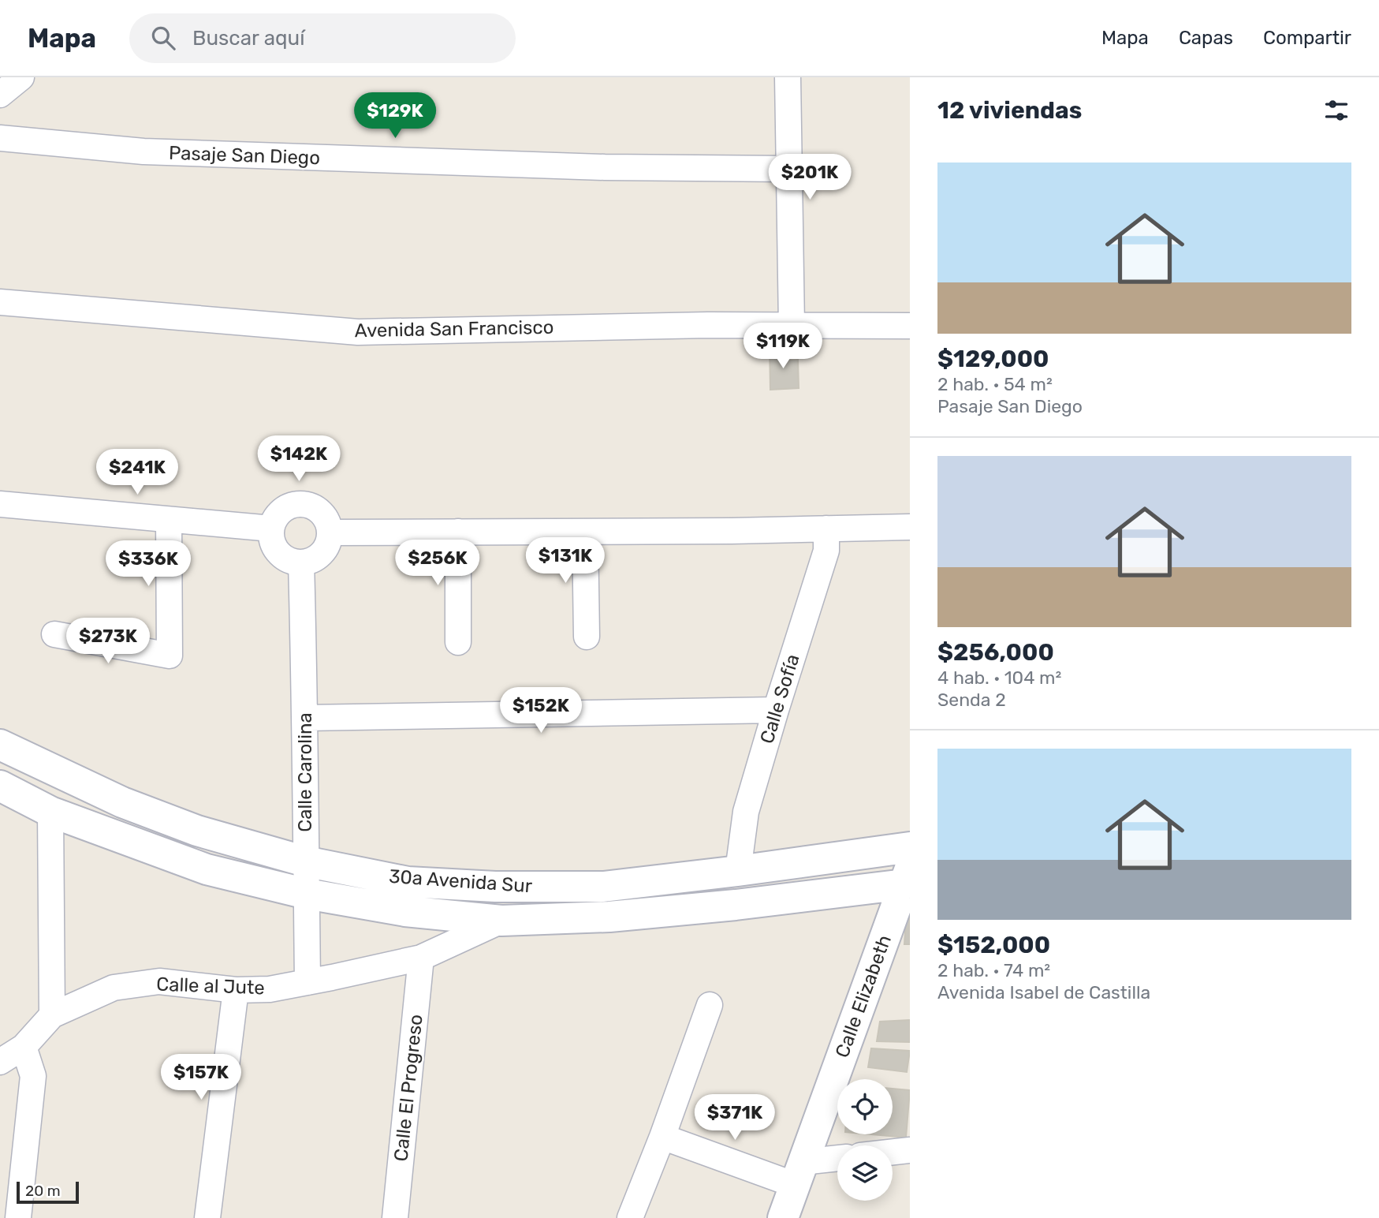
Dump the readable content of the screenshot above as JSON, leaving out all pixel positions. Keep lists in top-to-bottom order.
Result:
{
  "streets": {
    "street": [
      "Pasaje San Diego",
      "Avenida San Francisco",
      "Calle Sofía",
      "Calle Carolina",
      "30a Avenida Sur",
      "Calle al Jute",
      "Calle Elizabeth",
      "Calle El Progreso"
    ]
  },
  "crossings": [
    ["Calle Sofía", "30a Avenida Sur"],
    ["Calle Carolina", "30a Avenida Sur"],
    ["Calle Carolina", "Calle al Jute"],
    ["30a Avenida Sur", "Calle al Jute"],
    ["30a Avenida Sur", "Calle Elizabeth"],
    ["Calle al Jute", "Calle El Progreso"]
  ],
  "scale_bar": "20 m",
  "page": {
    "header": "Mapa",
    "search": "Buscar aquí",
    "nav": ["Mapa", "Capas", "Compartir"],
    "heading": "12 viviendas",
    "price": [
      "$129K",
      "$201K",
      "$119K",
      "$142K",
      "$241K",
      "$131K",
      "$256K",
      "$336K",
      "$273K",
      "$152K",
      "$157K",
      "$371K"
    ],
    "list": [
      {
        "name": "$129,000",
        "note": "2 hab. · 54 m² · Pasaje San Diego"
      },
      {
        "name": "$256,000",
        "note": "4 hab. · 104 m² · Senda 2"
      },
      {
        "name": "$152,000",
        "note": "2 hab. · 74 m² · Avenida Isabel de Castilla"
      }
    ],
    "scale": "20 m"
  }
}
